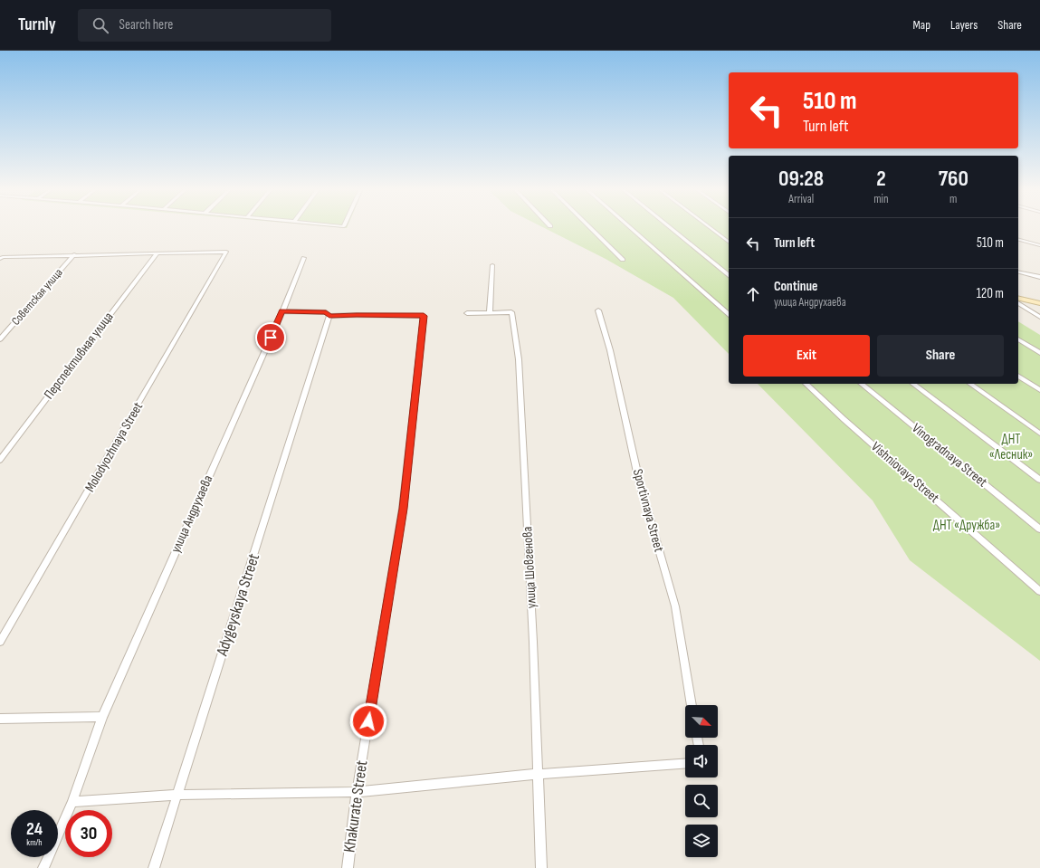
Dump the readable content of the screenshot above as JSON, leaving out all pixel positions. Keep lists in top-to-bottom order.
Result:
{
  "streets": {
    "street": [
      "Советская улица",
      "Перспективная улица",
      "Molodyozhnaya Street",
      "Vinogradnaya Street",
      "Vishniovaya Street",
      "Sportivnaya Street",
      "улица Андрухаева",
      "улица Шовгенова",
      "Adygeyskaya Street",
      "Khakurate Street"
    ]
  },
  "crossings": [
    ["Перспективная улица", "Molodyozhnaya Street"],
    ["Adygeyskaya Street", "Khakurate Street"]
  ],
  "parks": ["ДНТ «Лесник»", "ДНТ «Дружба»"],
  "north": "bottom right",
  "page": {
    "header": "Turnly",
    "search": "Search here",
    "nav": ["Map", "Layers", "Share"],
    "turn": ["510 m", "Turn left"],
    "eta": [
      "09:28",
      "Arrival",
      "2",
      "min",
      "760",
      "m"
    ],
    "list": [
      {
        "name": "Turn left",
        "value": "510 m"
      },
      {
        "name": "Continue",
        "note": "улица Андрухаева",
        "value": "120 m"
      }
    ],
    "buttons": ["Exit", "Share"],
    "speed": "24 km/h",
    "limit": "30"
  }
}
